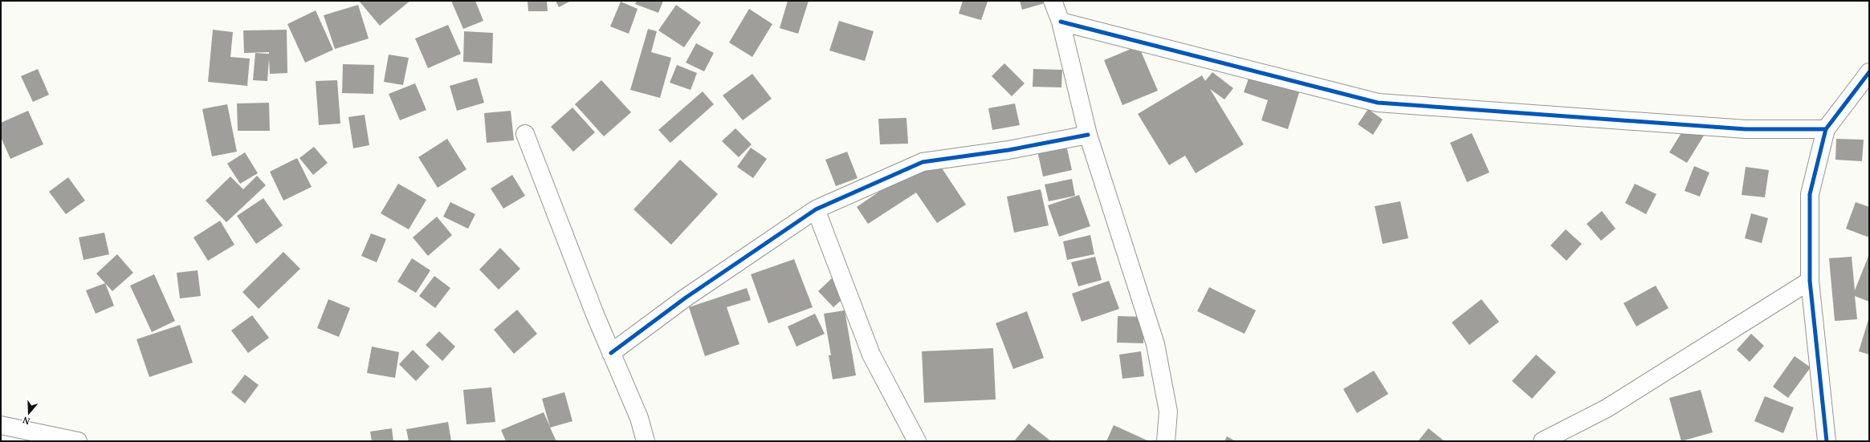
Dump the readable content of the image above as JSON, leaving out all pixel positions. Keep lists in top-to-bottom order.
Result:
{
  "north": "bottom"
}
